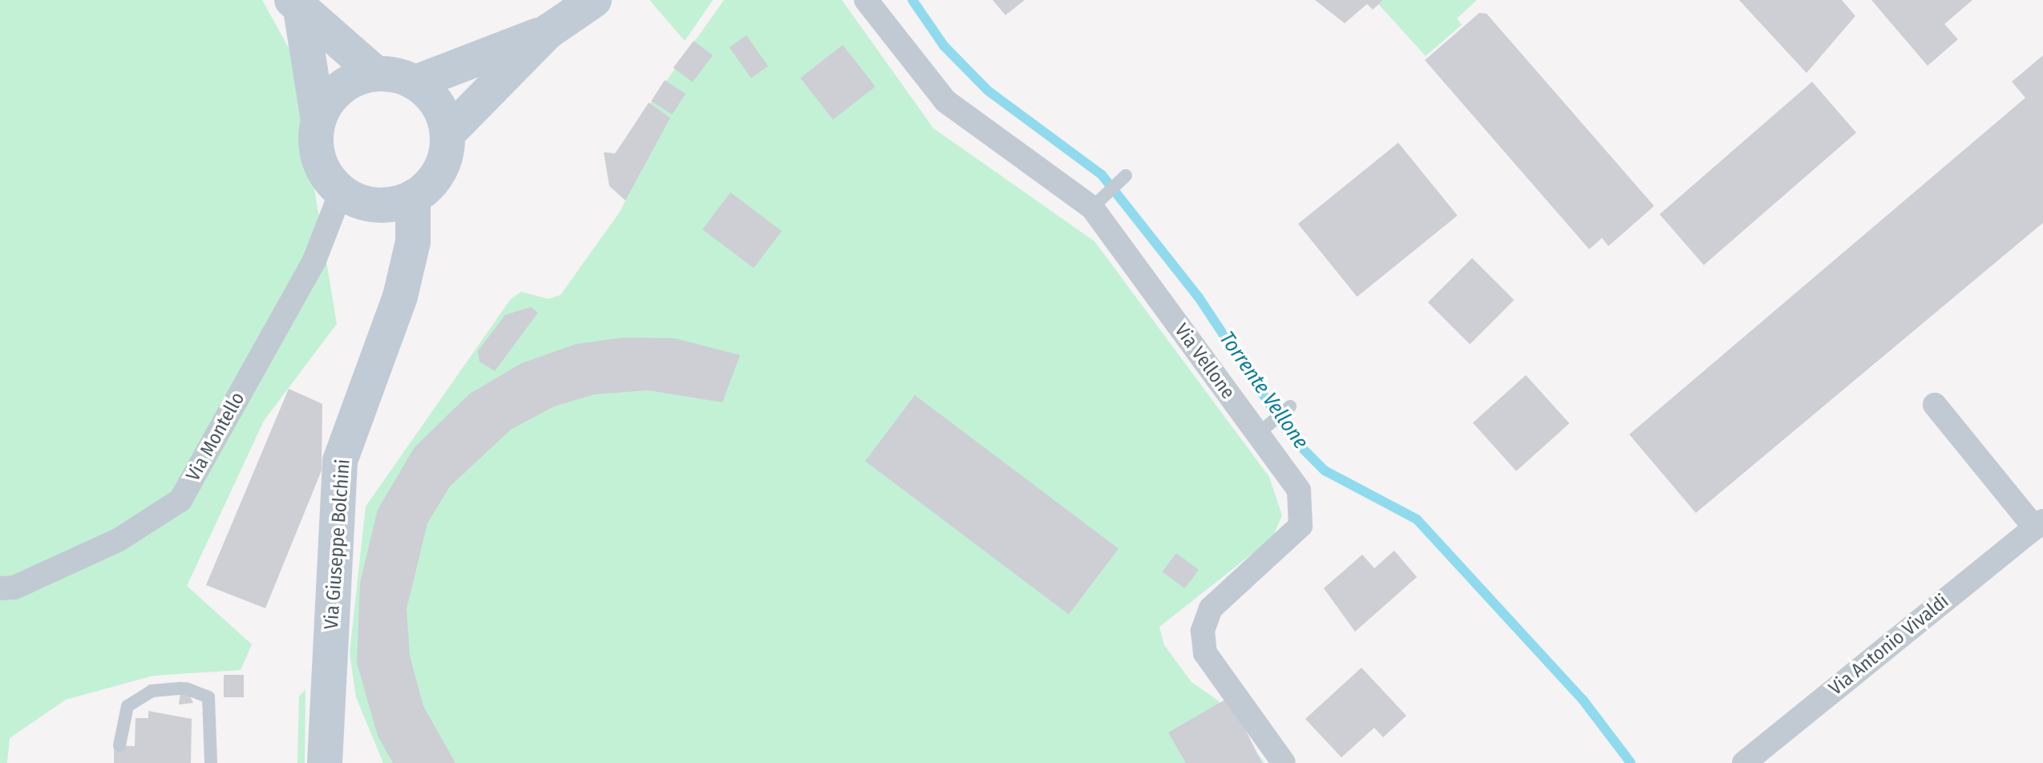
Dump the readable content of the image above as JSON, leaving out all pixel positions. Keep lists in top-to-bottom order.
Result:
{
  "streets": {
    "main road": ["Via Giuseppe Bolchini"],
    "street": ["Via Vellone", "Via Montello", "Via Antonio Vivaldi"]
  },
  "crossings": [
    ["Via Montello", "Via Giuseppe Bolchini"]
  ],
  "water": ["Torrente Vellone"]
}
